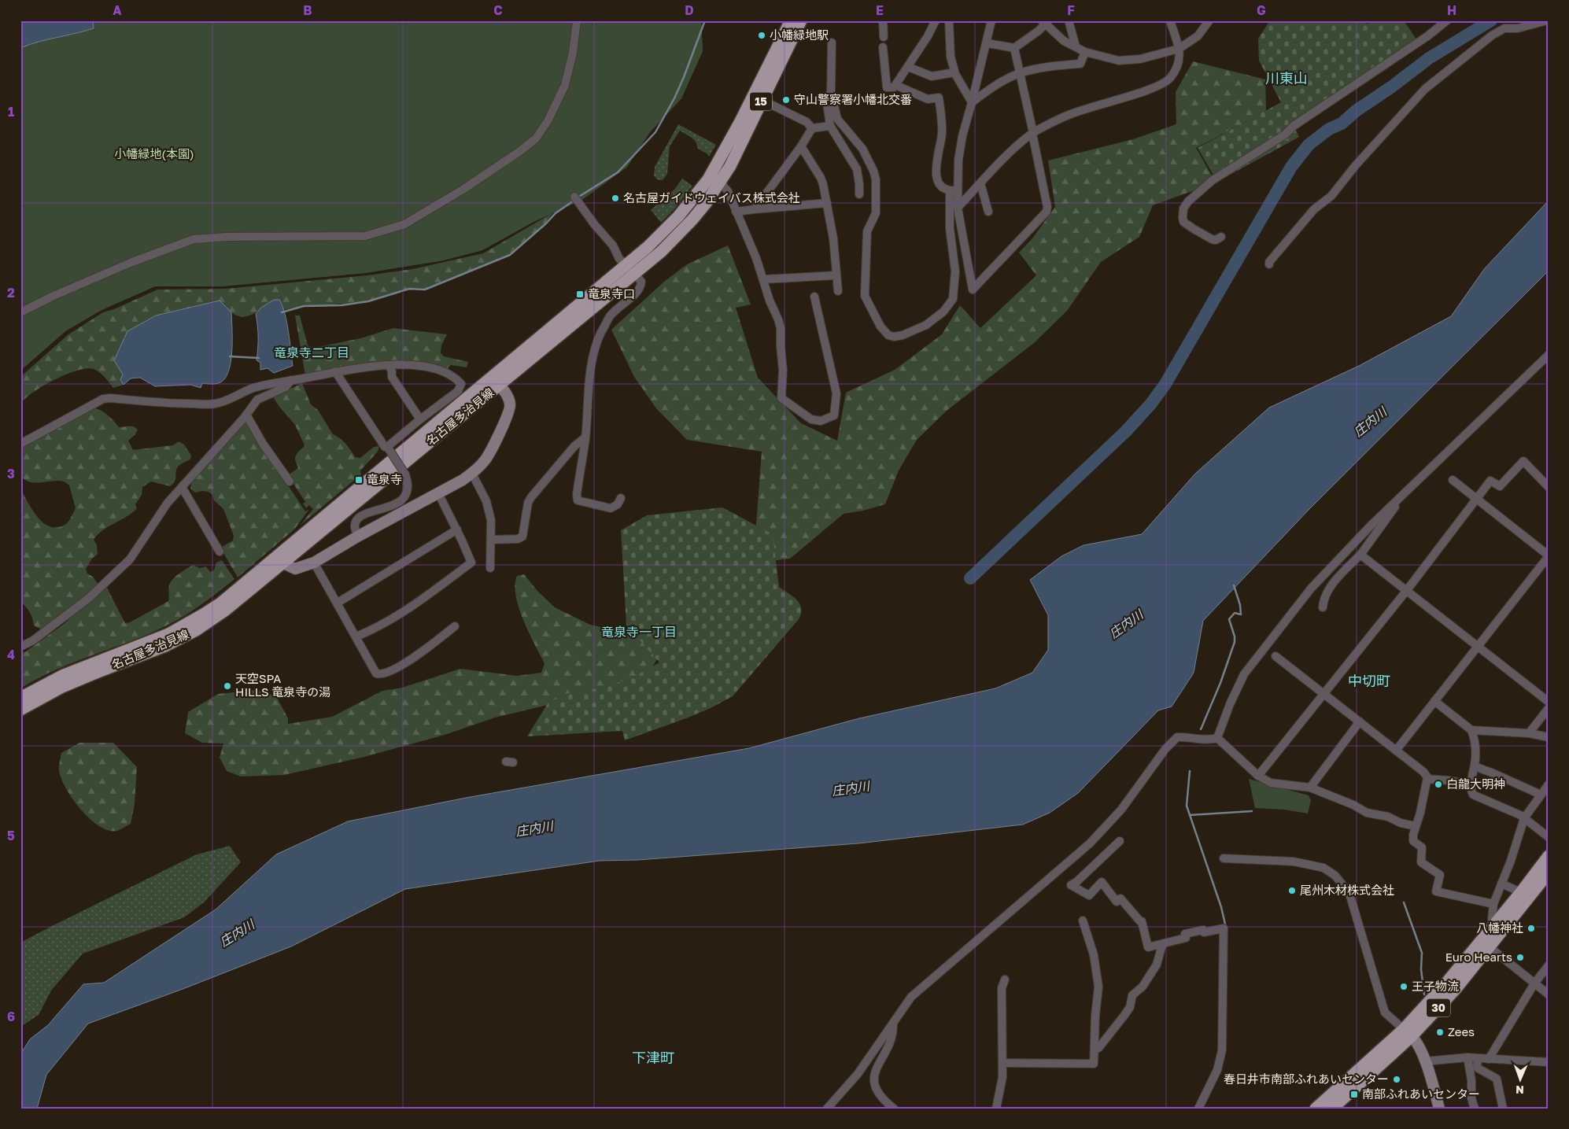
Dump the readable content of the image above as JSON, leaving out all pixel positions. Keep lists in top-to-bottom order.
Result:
{
  "streets": {
    "main road": ["15", "名古屋多治見線", "30"]
  },
  "districts": [
    "川東山",
    "竜泉寺二丁目",
    "竜泉寺一丁目",
    "中切町",
    "下津町"
  ],
  "water": ["庄内川"],
  "parks": ["小幡緑地(本園)"],
  "places": {
    "other": [
      "小幡緑地駅",
      "守山警察署小幡北交番",
      "名古屋ガイドウェイバス株式会社",
      "天空SPA HILLS 竜泉寺の湯",
      "白龍大明神",
      "尾州木材株式会社",
      "八幡神社",
      "Euro Hearts",
      "王子物流",
      "Zees",
      "春日井市南部ふれあいセンター"
    ],
    "transit": ["竜泉寺口", "竜泉寺", "南部ふれあいセンター"]
  },
  "north": "bottom",
  "grid": {
    "columns": [
      "A",
      "B",
      "C",
      "D",
      "E",
      "F",
      "G",
      "H"
    ],
    "rows": [
      "1",
      "2",
      "3",
      "4",
      "5",
      "6"
    ]
  }
}
